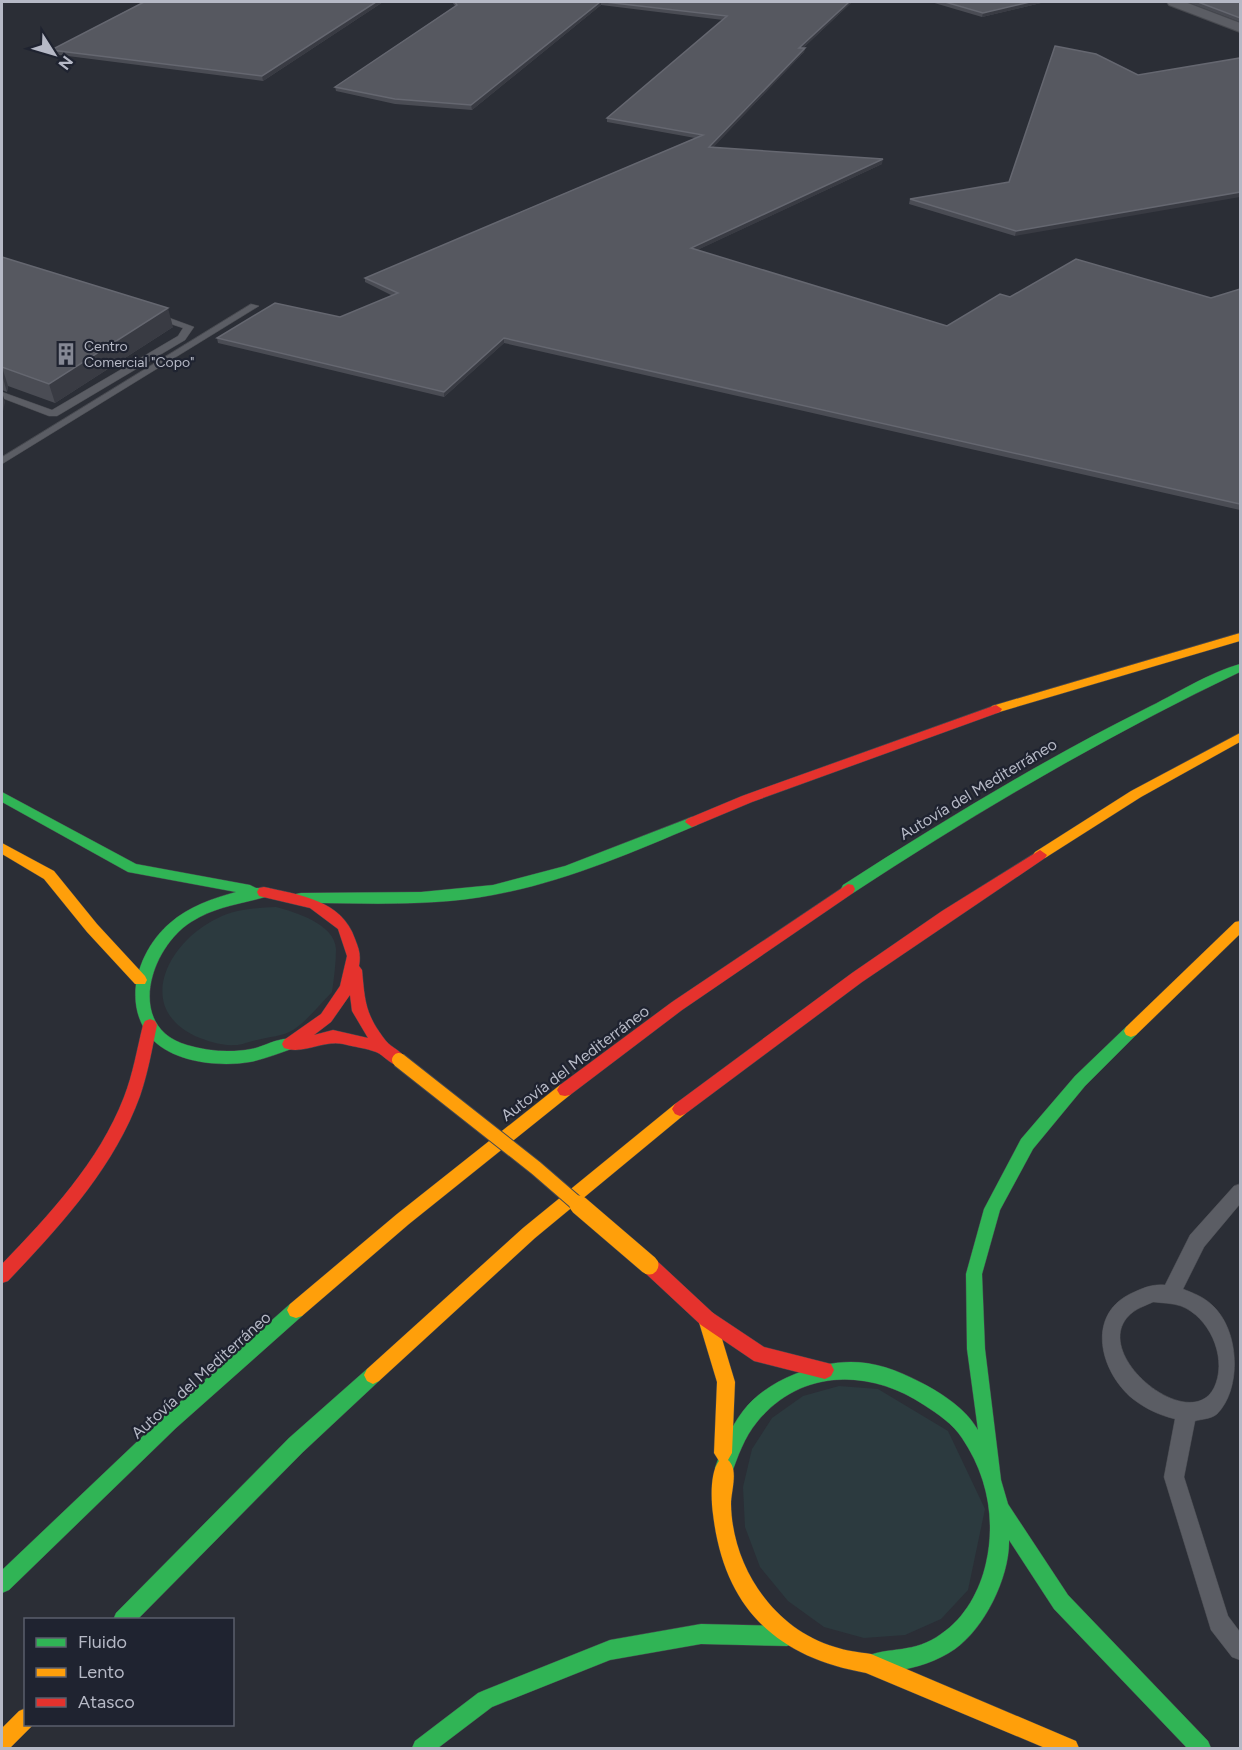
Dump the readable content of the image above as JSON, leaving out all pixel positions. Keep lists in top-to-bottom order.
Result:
{
  "streets": {
    "main road": ["Autovía del Mediterráneo"]
  },
  "places": {
    "building": ["Centro Comercial \"Copo\""]
  },
  "legend": ["Fluido", "Lento", "Atasco"],
  "north": "bottom right"
}
